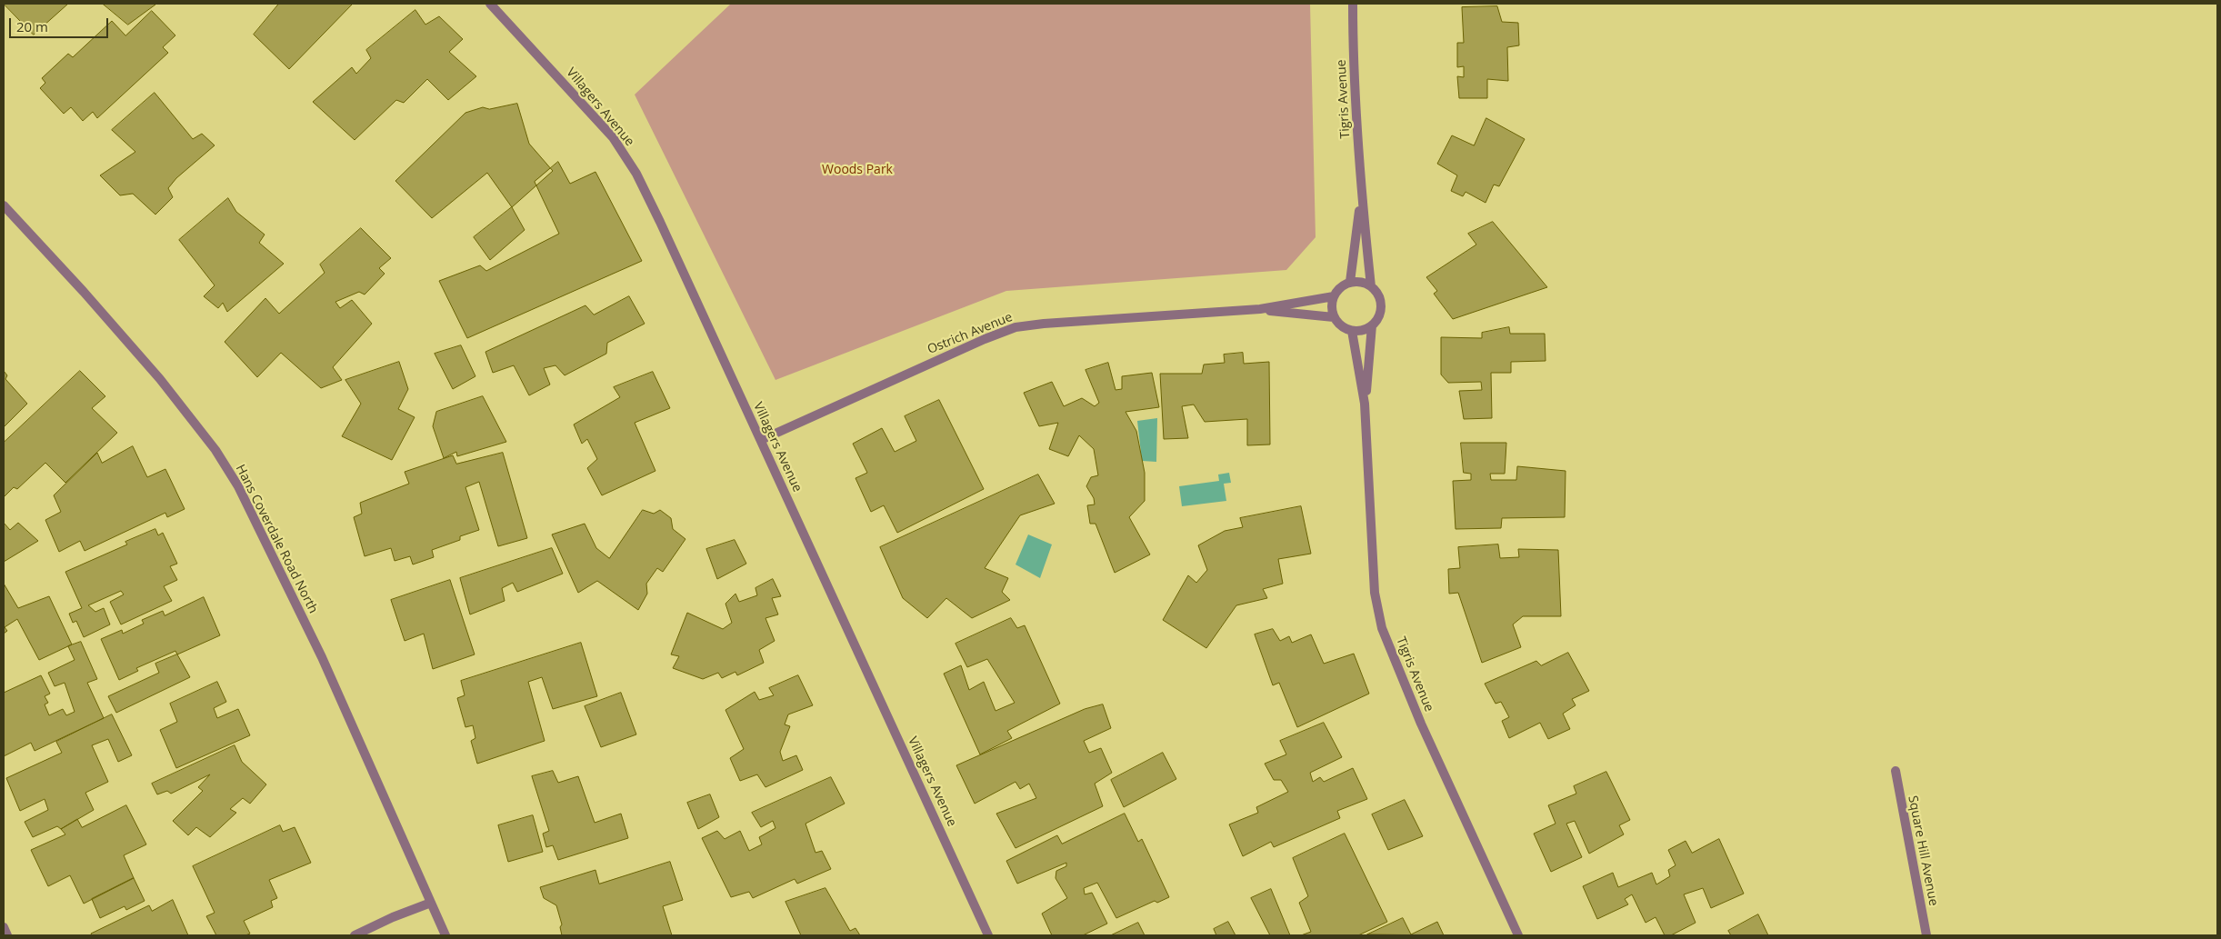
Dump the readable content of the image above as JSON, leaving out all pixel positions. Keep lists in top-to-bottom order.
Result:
{
  "streets": {
    "street": [
      "Tigris Avenue",
      "Villagers Avenue",
      "Ostrich Avenue",
      "Hans Coverdale Road North",
      "Square Hill Avenue"
    ]
  },
  "crossings": [
    ["Tigris Avenue", "Ostrich Avenue"],
    ["Villagers Avenue", "Ostrich Avenue"]
  ],
  "parks": ["Woods Park"],
  "scale_bar": "20 m"
}
